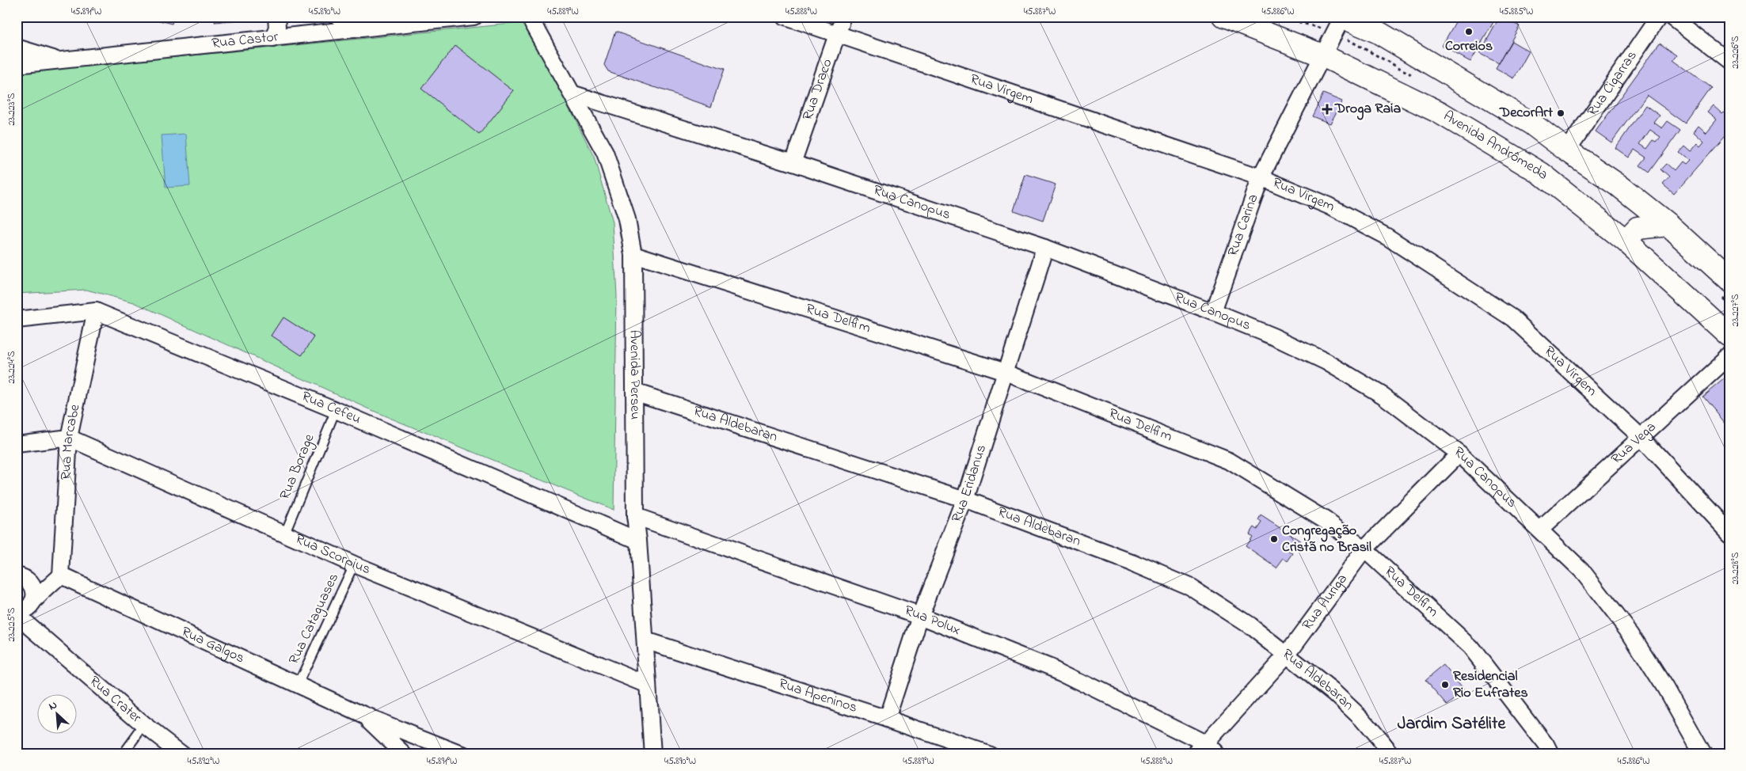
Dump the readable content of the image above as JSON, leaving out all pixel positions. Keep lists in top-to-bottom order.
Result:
{
  "streets": {
    "main road": ["Avenida Andrômeda"],
    "street": [
      "Rua Castor",
      "Rua Cigarras",
      "Rua Virgem",
      "Rua Draco",
      "Rua Canopus",
      "Rua Carina",
      "Rua Delfim",
      "Avenida Perseu",
      "Rua Cefeu",
      "Rua Aldebaran",
      "Rua Marcabe",
      "Rua Vega",
      "Rua Eridanus",
      "Rua Scorpius",
      "Rua Auriga",
      "Rua Polux",
      "Rua Galgos",
      "Rua Apeninos",
      "Rua Crater"
    ],
    "lane": ["Rua Borage", "Rua Cataguases"]
  },
  "crossings": [
    ["Rua Virgem", "Rua Draco"],
    ["Rua Virgem", "Rua Carina"],
    ["Rua Virgem", "Rua Vega"],
    ["Rua Draco", "Rua Canopus"],
    ["Avenida Andrômeda", "Rua Carina"],
    ["Rua Canopus", "Rua Carina"],
    ["Rua Canopus", "Avenida Perseu"],
    ["Rua Canopus", "Rua Vega"],
    ["Rua Canopus", "Rua Eridanus"],
    ["Rua Canopus", "Rua Auriga"],
    ["Rua Delfim", "Avenida Perseu"],
    ["Rua Delfim", "Rua Eridanus"],
    ["Rua Delfim", "Rua Auriga"],
    ["Avenida Perseu", "Rua Cefeu"],
    ["Avenida Perseu", "Rua Aldebaran"],
    ["Avenida Perseu", "Rua Scorpius"],
    ["Avenida Perseu", "Rua Polux"],
    ["Avenida Perseu", "Rua Apeninos"],
    ["Rua Cefeu", "Rua Marcabe"],
    ["Rua Cefeu", "Rua Borage"],
    ["Rua Aldebaran", "Rua Eridanus"],
    ["Rua Aldebaran", "Rua Auriga"],
    ["Rua Marcabe", "Rua Scorpius"],
    ["Rua Marcabe", "Rua Galgos"],
    ["Rua Borage", "Rua Scorpius"],
    ["Rua Eridanus", "Rua Polux"],
    ["Rua Eridanus", "Rua Apeninos"],
    ["Rua Scorpius", "Rua Cataguases"],
    ["Rua Auriga", "Rua Polux"],
    ["Rua Cataguases", "Rua Galgos"]
  ],
  "districts": ["Jardim Satélite"],
  "places": {
    "other": [
      "Correios",
      "DecorArt",
      "Congregação Cristã no Brasil",
      "Residencial Rio Eufrates"
    ],
    "health": ["Droga Raia"]
  },
  "north": "top left",
  "coordinates": [
    "45.891°W",
    "45.890°W",
    "45.889°W",
    "45.888°W",
    "45.887°W",
    "45.886°W",
    "45.885°W",
    "23.226°S",
    "23.223°S",
    "23.227°S",
    "23.224°S",
    "23.228°S",
    "23.225°S",
    "45.892°W"
  ]
}
